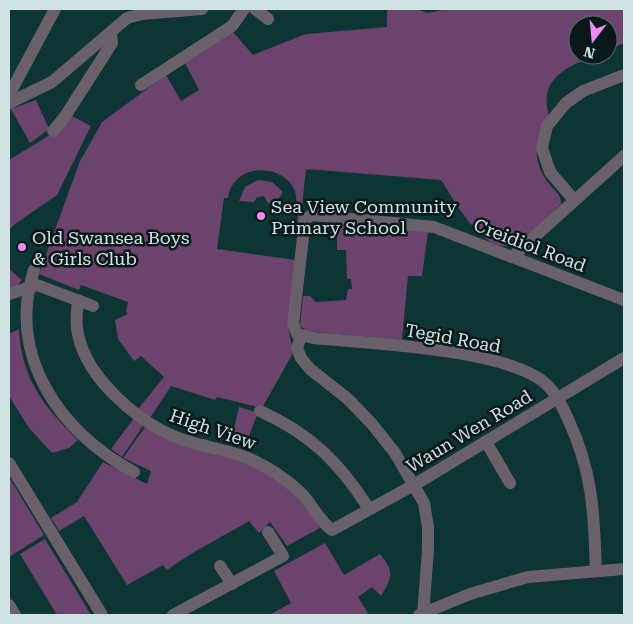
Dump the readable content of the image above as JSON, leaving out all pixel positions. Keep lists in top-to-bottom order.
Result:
{
  "streets": {
    "street": [
      "Creidiol Road",
      "Tegid Road",
      "High View",
      "Waun Wen Road"
    ]
  },
  "crossings": [
    ["Creidiol Road", "Tegid Road"],
    ["Tegid Road", "Waun Wen Road"],
    ["High View", "Waun Wen Road"]
  ],
  "places": ["Sea View Community Primary School", "Old Swansea Boys & Girls Club"],
  "north": "bottom"
}
